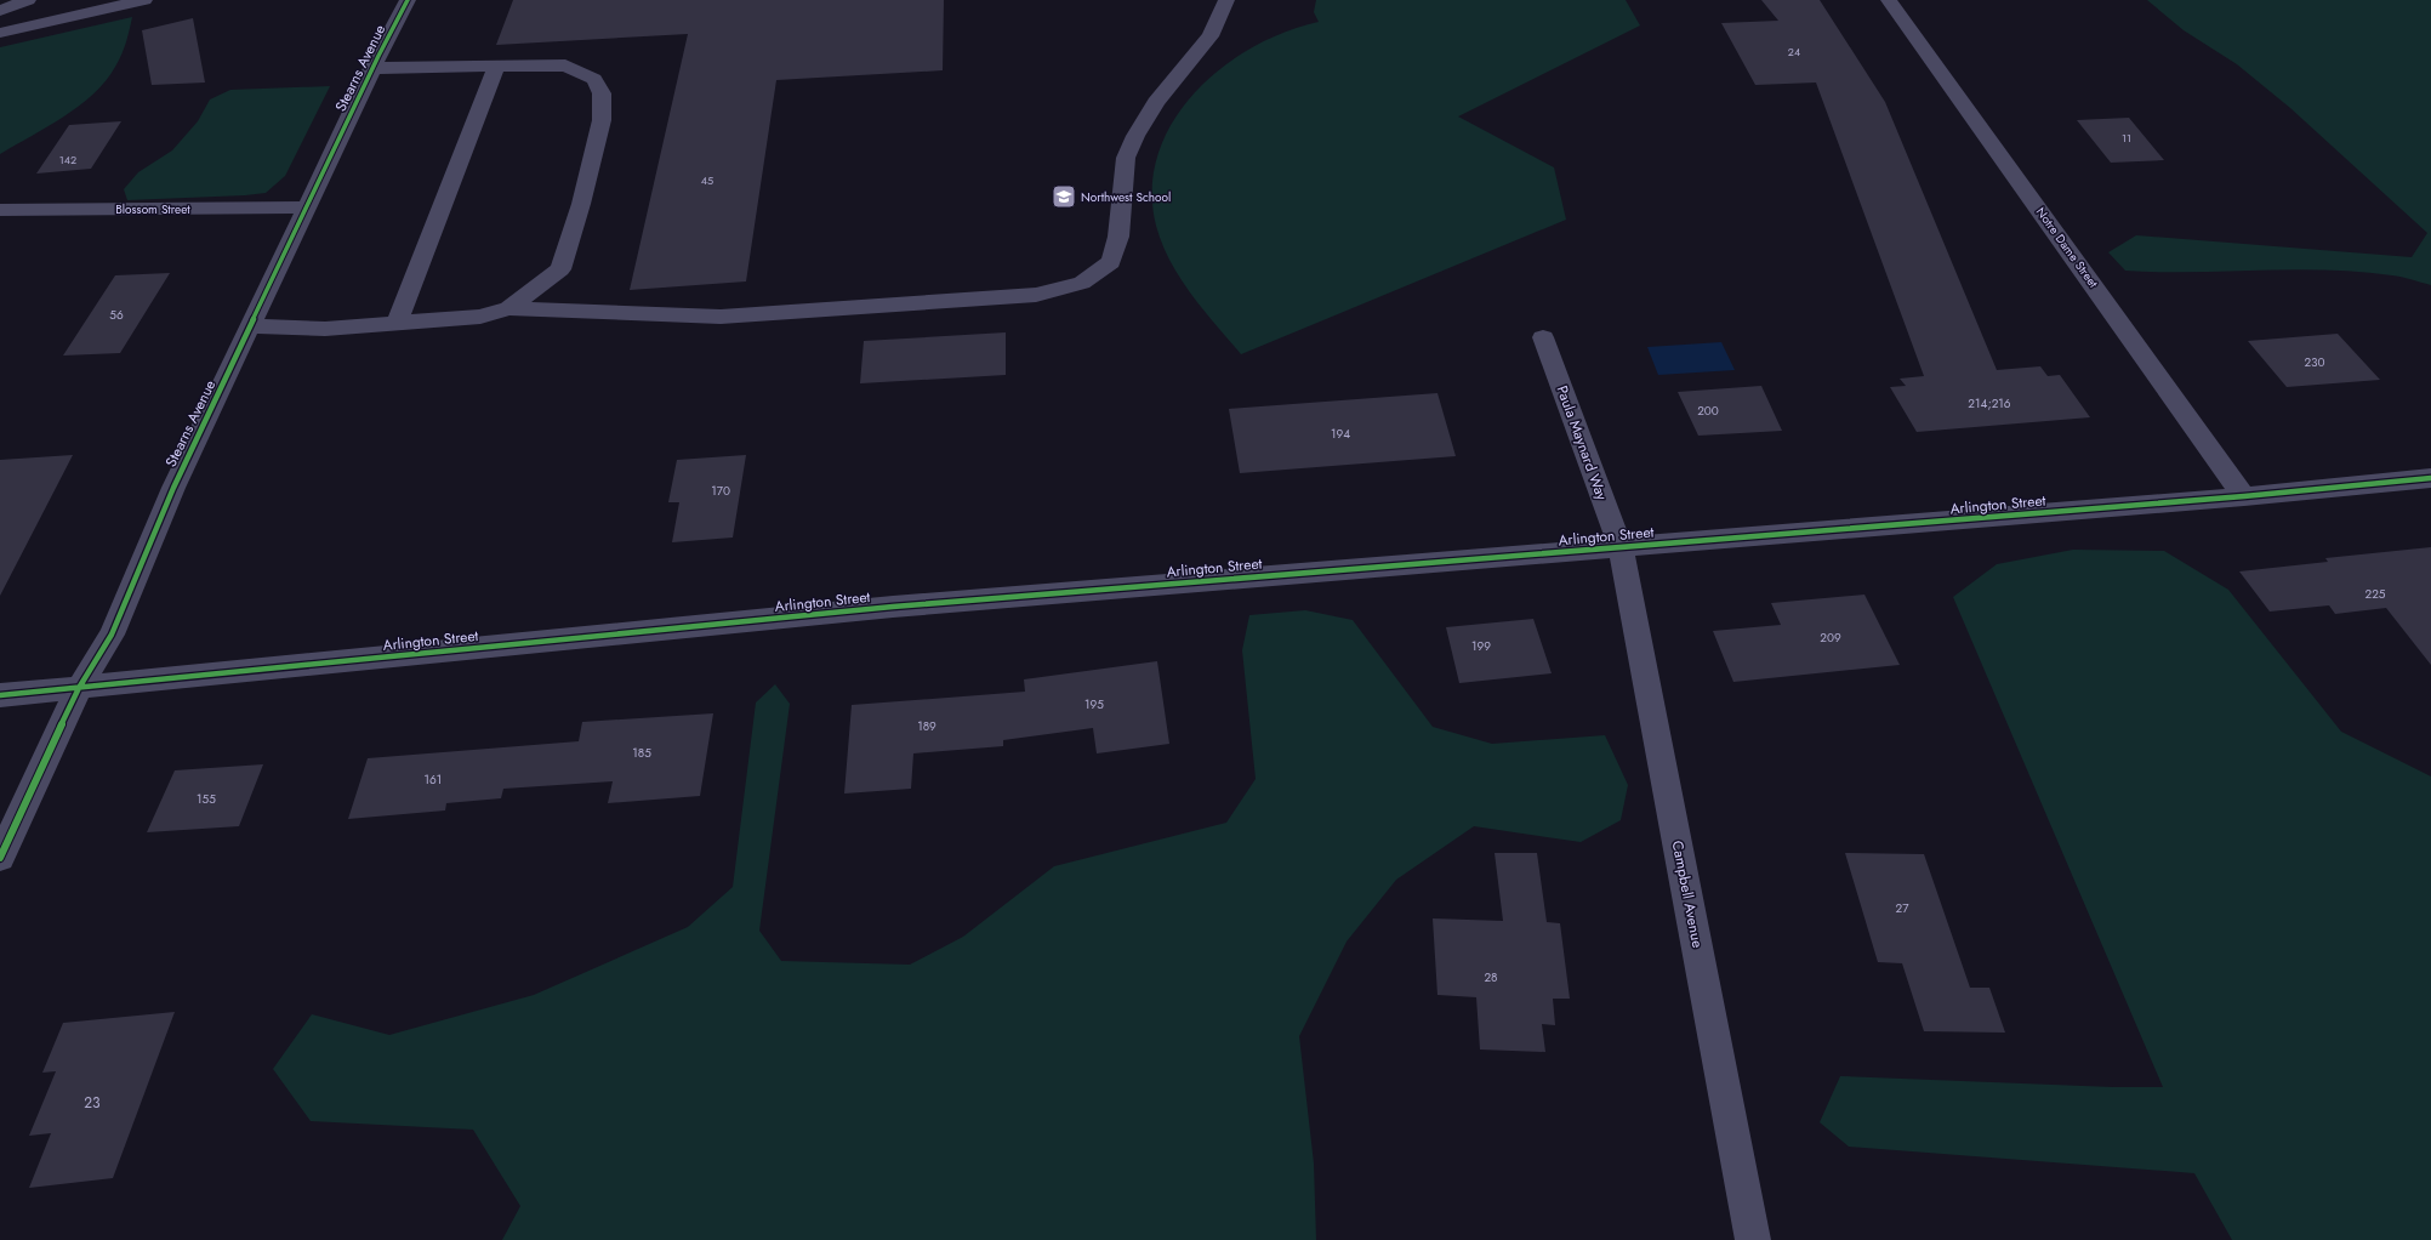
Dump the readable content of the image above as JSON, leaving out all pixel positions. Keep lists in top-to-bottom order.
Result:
{
  "streets": {
    "street": [
      "Stearns Avenue",
      "Blossom Street",
      "Notre Dame Street",
      "Paula Maynard Way",
      "Arlington Street",
      "Campbell Avenue"
    ]
  },
  "crossings": [
    ["Stearns Avenue", "Blossom Street"],
    ["Stearns Avenue", "Arlington Street"],
    ["Notre Dame Street", "Arlington Street"],
    ["Paula Maynard Way", "Arlington Street"],
    ["Paula Maynard Way", "Campbell Avenue"],
    ["Arlington Street", "Campbell Avenue"]
  ],
  "places": {
    "school or university": ["Northwest School"]
  },
  "house_numbers": [
    "24",
    "11",
    "142",
    "45",
    "56",
    "230",
    "214;216",
    "200",
    "194",
    "170",
    "225",
    "209",
    "199",
    "195",
    "189",
    "185",
    "161",
    "155",
    "27",
    "28",
    "23"
  ]
}
